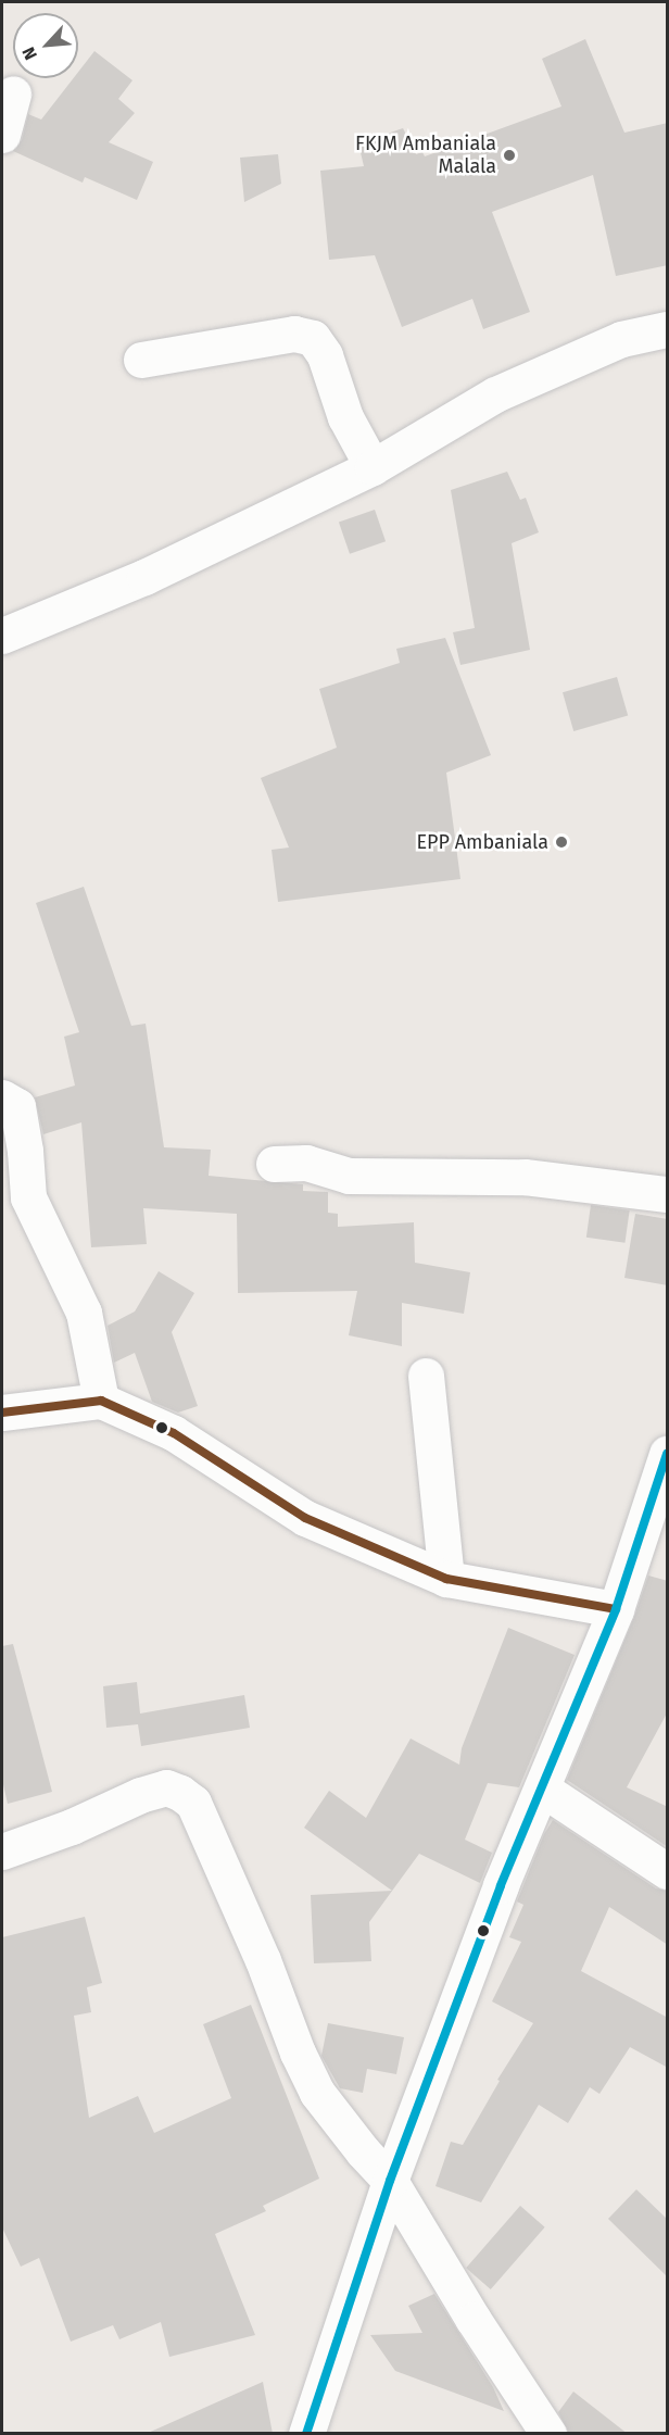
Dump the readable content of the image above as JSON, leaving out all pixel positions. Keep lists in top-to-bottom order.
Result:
{
  "places": ["FKJM Ambaniala Malala", "EPP Ambaniala"],
  "north": "bottom left"
}
